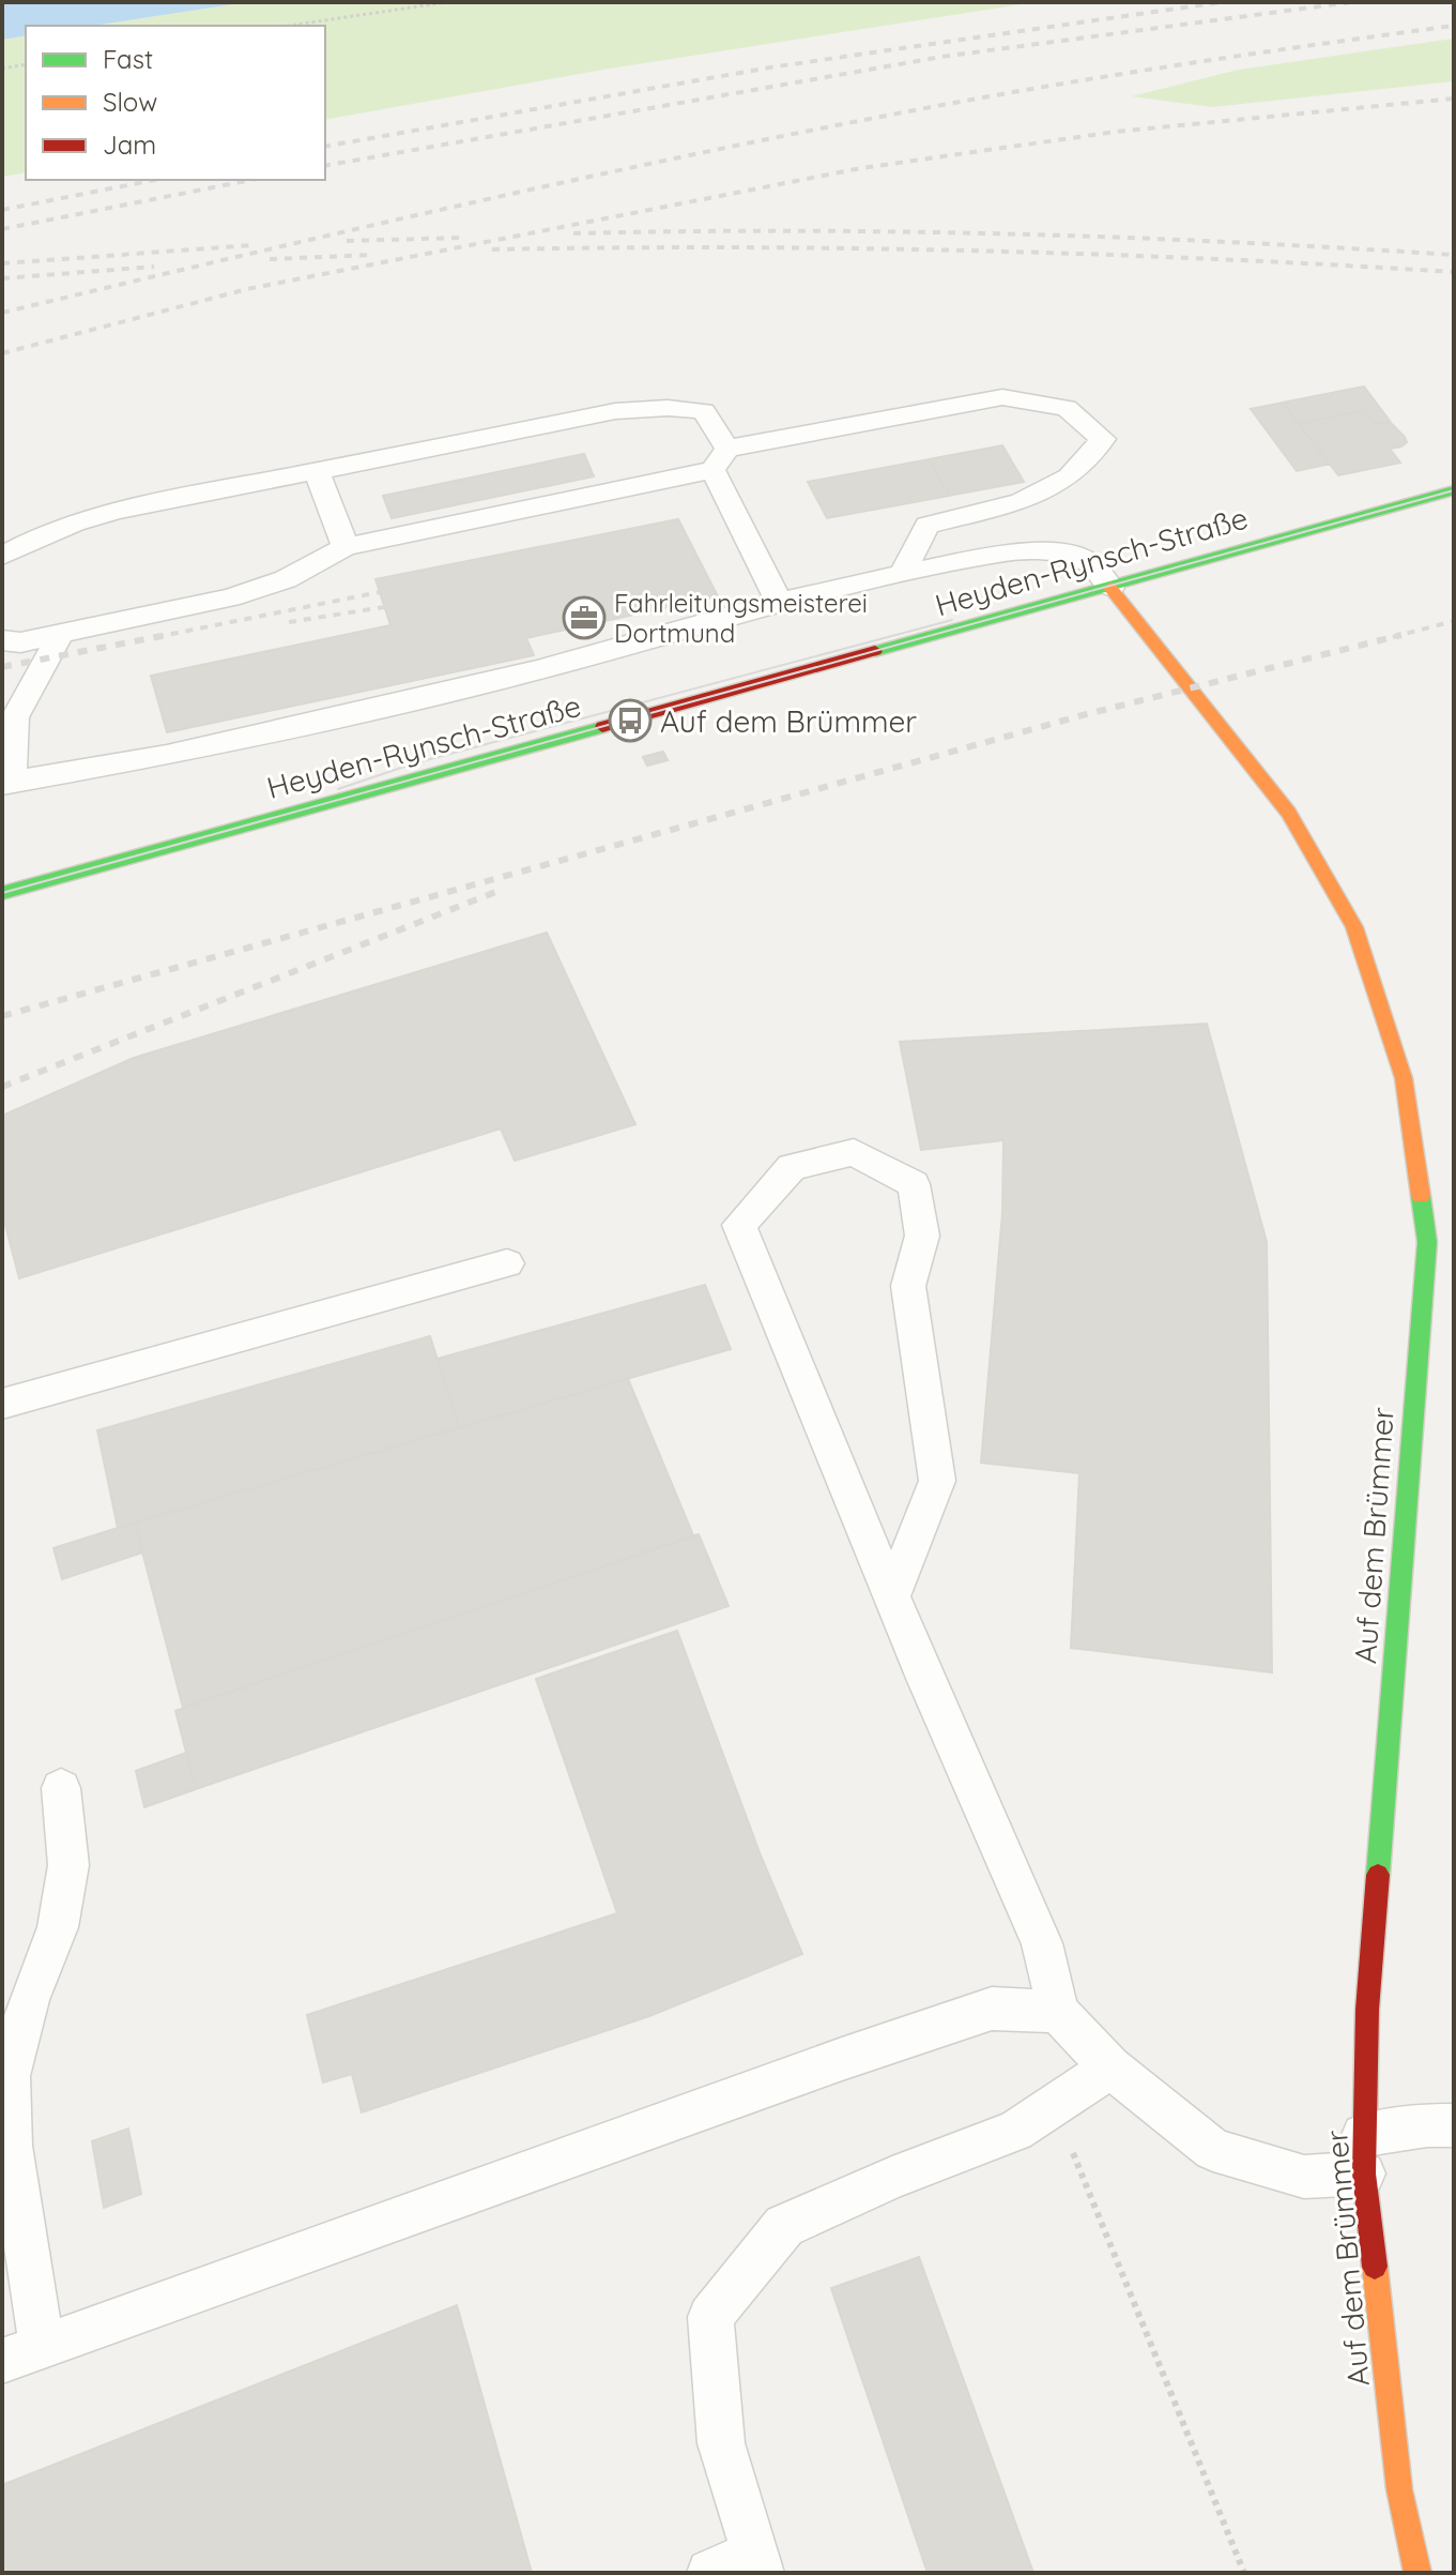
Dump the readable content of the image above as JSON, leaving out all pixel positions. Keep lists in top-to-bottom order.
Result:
{
  "streets": {
    "street": ["Heyden-Rynsch-Straße", "Auf dem Brümmer"]
  },
  "crossings": [
    ["Heyden-Rynsch-Straße", "Auf dem Brümmer"]
  ],
  "places": {
    "office": ["Fahrleitungsmeisterei Dortmund"],
    "bus stop": ["Auf dem Brümmer"]
  },
  "legend": ["Fast", "Slow", "Jam"]
}
